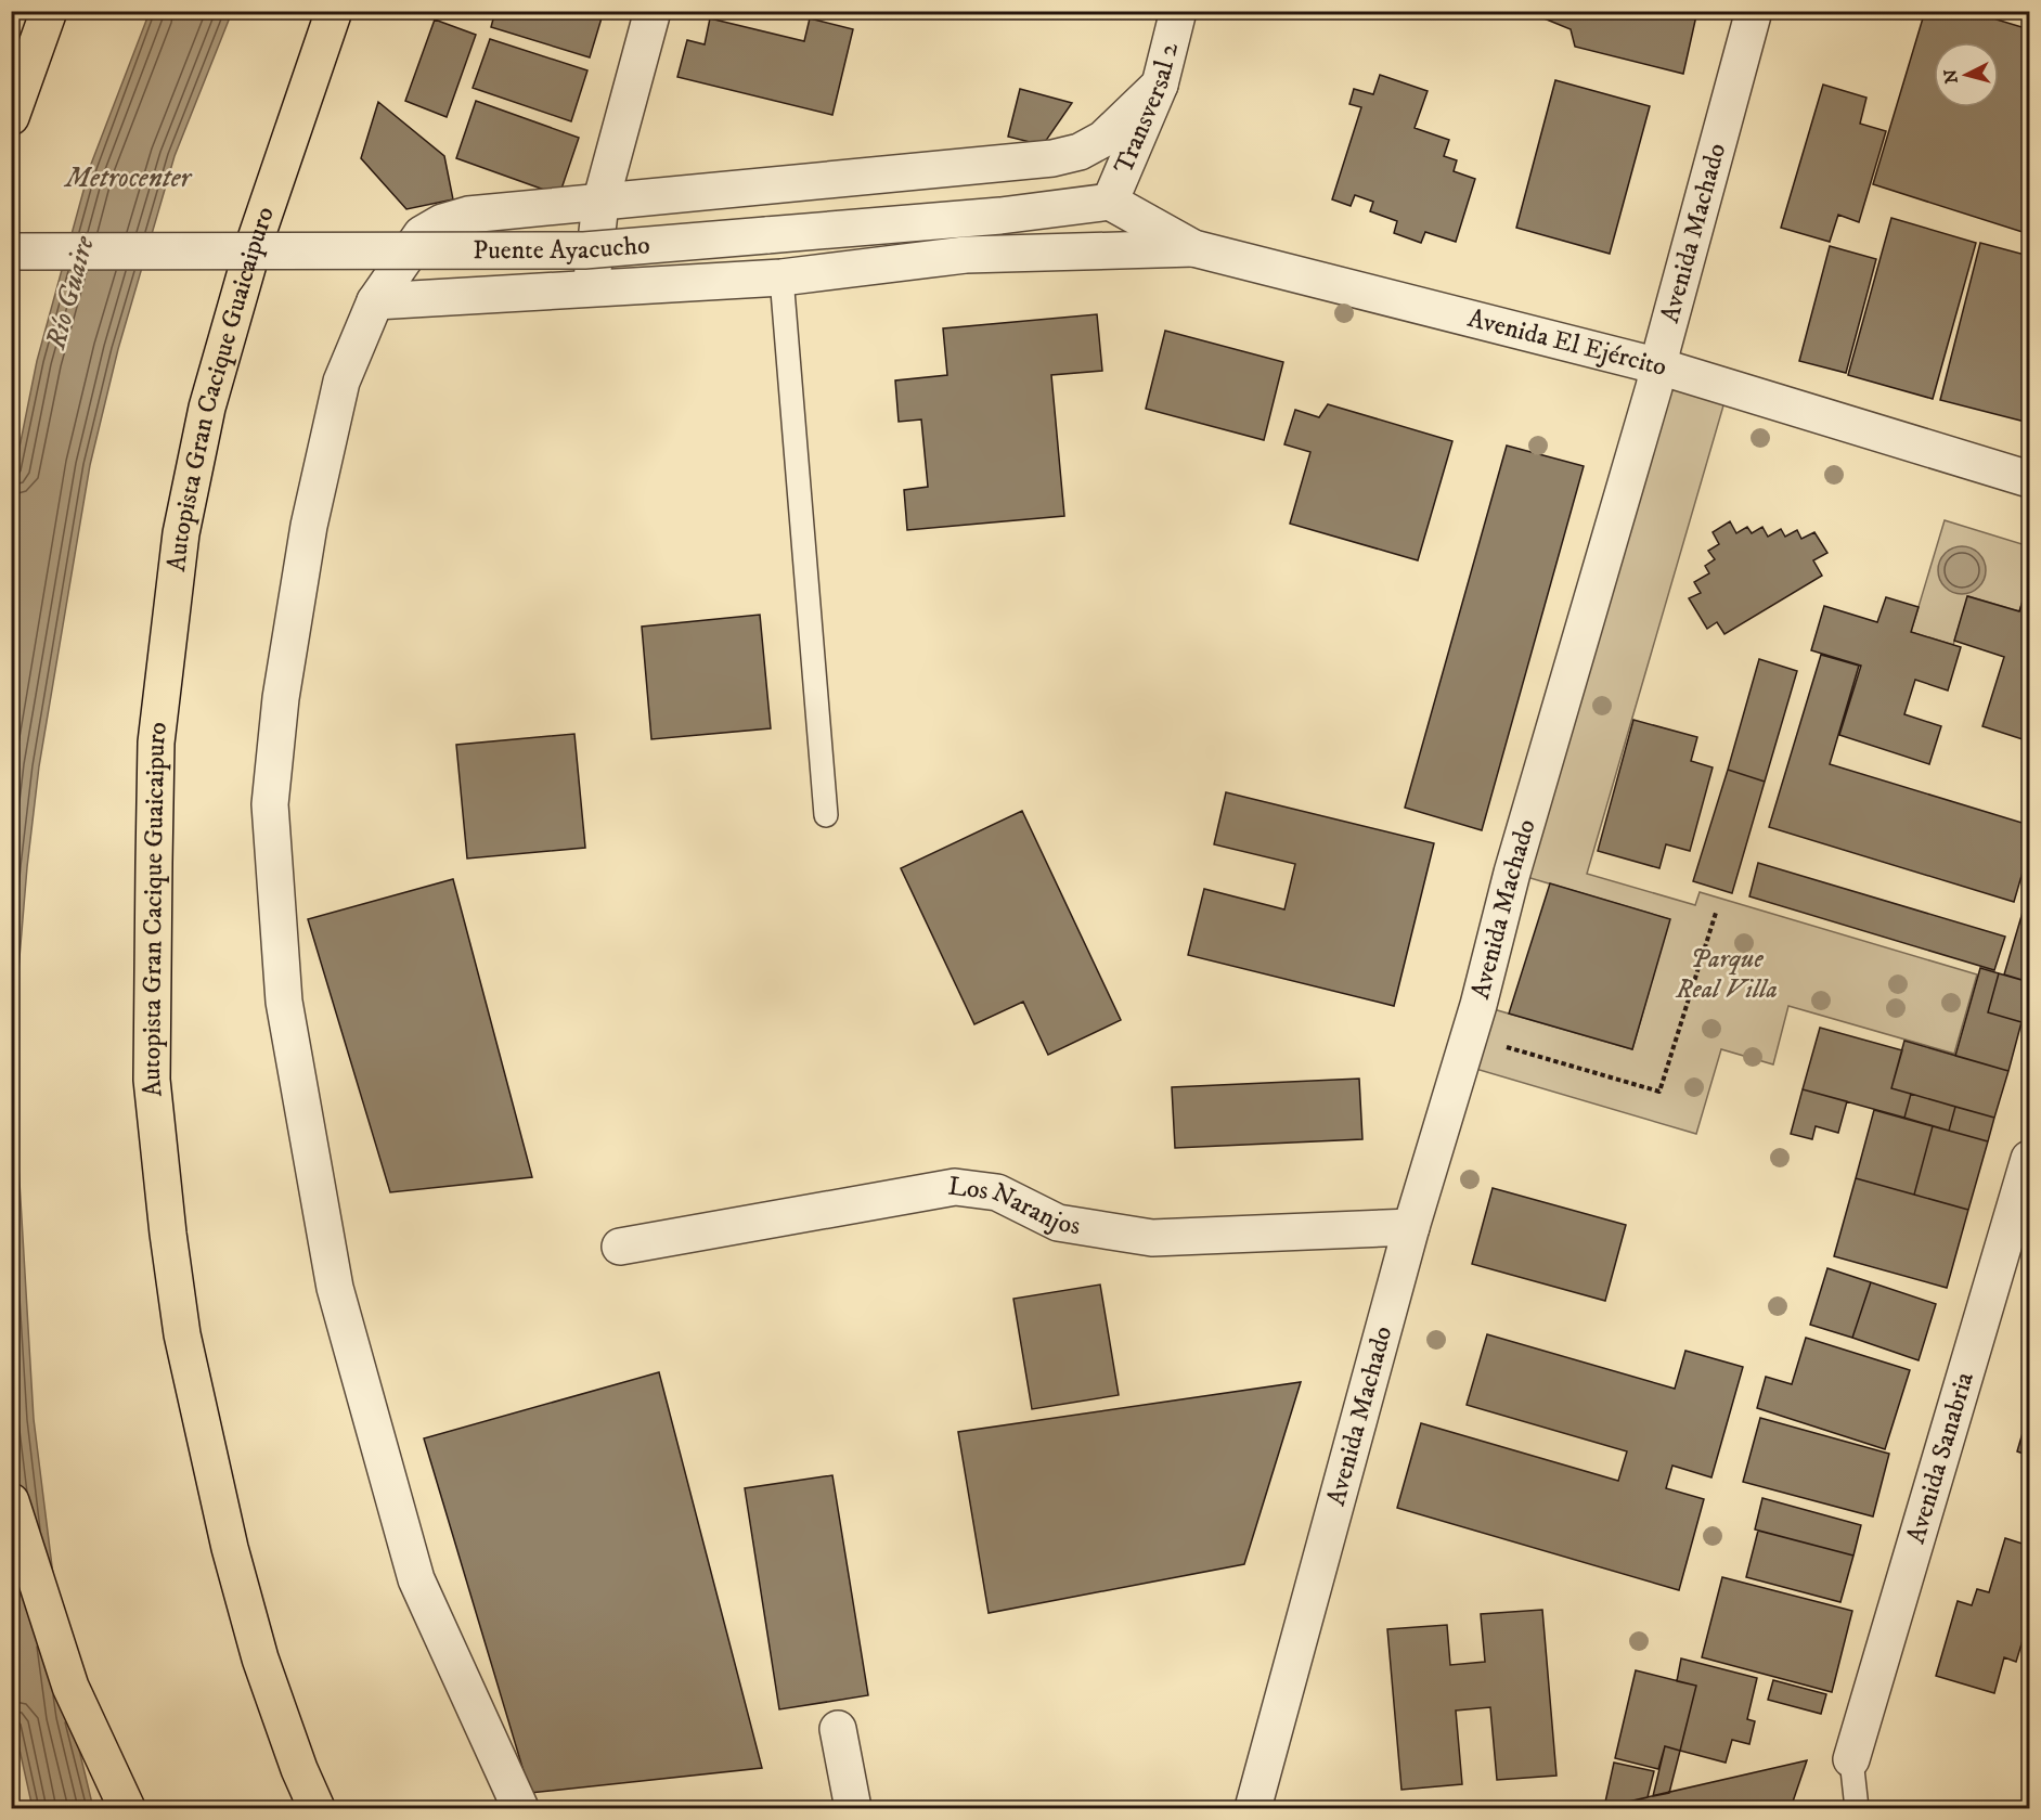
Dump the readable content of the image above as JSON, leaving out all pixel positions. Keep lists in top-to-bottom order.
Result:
{
  "streets": {
    "highway": ["Autopista Gran Cacique Guaicaipuro"],
    "street": [
      "Transversal 2",
      "Avenida Machado",
      "Puente Ayacucho",
      "Avenida El Ejército",
      "Los Naranjos",
      "Avenida Sanabria"
    ]
  },
  "crossings": [
    ["Transversal 2", "Puente Ayacucho"],
    ["Transversal 2", "Avenida El Ejército"],
    ["Avenida Machado", "Avenida El Ejército"],
    ["Avenida Machado", "Los Naranjos"],
    ["Puente Ayacucho", "Avenida El Ejército"]
  ],
  "water": ["Metrocenter", "Río Guaire"],
  "parks": ["Parque Real Villa"],
  "north": "left"
}
